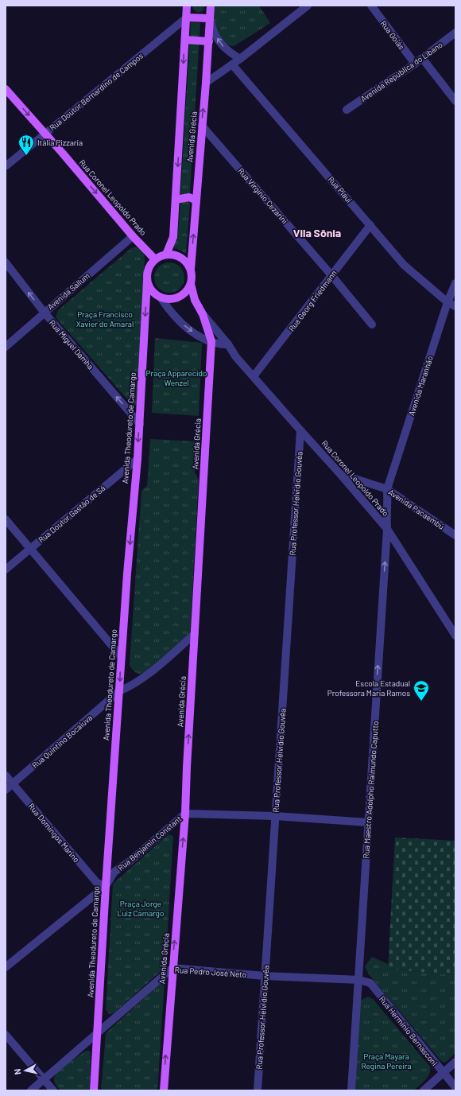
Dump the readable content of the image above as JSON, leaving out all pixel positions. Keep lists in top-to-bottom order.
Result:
{
  "streets": {
    "main road": ["Avenida Grécia", "Rua Coronel Leopoldo Prado", "Avenida Theodureto de Camargo"],
    "street": [
      "Rua Goiás",
      "Avenida República do Líbano",
      "Rua Doutor Bernardino de Campos",
      "Rua Piauí",
      "Rua Virginio Cezarini",
      "Avenida Sallum",
      "Rua Georg Friedmann",
      "Rua Miguel Damha",
      "Avenida Maranhão",
      "Rua Professor Helvidio Gouvêa",
      "Avenida Pacaembú",
      "Rua Doutor Gastão de Sá",
      "Rua Quintino Bocaiuva",
      "Rua Maestro Adolpho Raimundo Caputto",
      "Rua Domingos Marino",
      "Rua Benjamin Constant",
      "Rua Pedro José Neto",
      "Rua Herminio Bernasconi"
    ]
  },
  "crossings": [
    ["Rua Goiás", "Avenida República do Líbano"],
    ["Rua Doutor Bernardino de Campos", "Avenida Grécia"],
    ["Rua Doutor Bernardino de Campos", "Rua Coronel Leopoldo Prado"],
    ["Avenida Grécia", "Rua Virginio Cezarini"],
    ["Avenida Grécia", "Rua Coronel Leopoldo Prado"],
    ["Avenida Grécia", "Avenida Theodureto de Camargo"],
    ["Avenida Grécia", "Rua Quintino Bocaiuva"],
    ["Avenida Grécia", "Rua Benjamin Constant"],
    ["Avenida Grécia", "Rua Pedro José Neto"],
    ["Rua Piauí", "Rua Georg Friedmann"],
    ["Rua Piauí", "Avenida Maranhão"],
    ["Rua Virginio Cezarini", "Rua Georg Friedmann"],
    ["Rua Coronel Leopoldo Prado", "Avenida Sallum"],
    ["Rua Coronel Leopoldo Prado", "Rua Georg Friedmann"],
    ["Rua Coronel Leopoldo Prado", "Avenida Theodureto de Camargo"],
    ["Rua Coronel Leopoldo Prado", "Rua Professor Helvidio Gouvêa"],
    ["Rua Coronel Leopoldo Prado", "Avenida Pacaembú"],
    ["Rua Coronel Leopoldo Prado", "Rua Maestro Adolpho Raimundo Caputto"],
    ["Avenida Sallum", "Rua Miguel Damha"],
    ["Rua Miguel Damha", "Avenida Theodureto de Camargo"],
    ["Avenida Maranhão", "Avenida Pacaembú"],
    ["Avenida Maranhão", "Rua Maestro Adolpho Raimundo Caputto"],
    ["Avenida Theodureto de Camargo", "Rua Doutor Gastão de Sá"],
    ["Avenida Theodureto de Camargo", "Rua Quintino Bocaiuva"],
    ["Avenida Theodureto de Camargo", "Rua Domingos Marino"],
    ["Avenida Theodureto de Camargo", "Rua Benjamin Constant"],
    ["Avenida Theodureto de Camargo", "Rua Pedro José Neto"],
    ["Rua Professor Helvidio Gouvêa", "Rua Benjamin Constant"],
    ["Rua Professor Helvidio Gouvêa", "Rua Pedro José Neto"],
    ["Avenida Pacaembú", "Rua Maestro Adolpho Raimundo Caputto"],
    ["Rua Quintino Bocaiuva", "Rua Domingos Marino"],
    ["Rua Maestro Adolpho Raimundo Caputto", "Rua Benjamin Constant"],
    ["Rua Maestro Adolpho Raimundo Caputto", "Rua Pedro José Neto"],
    ["Rua Maestro Adolpho Raimundo Caputto", "Rua Herminio Bernasconi"],
    ["Rua Domingos Marino", "Rua Benjamin Constant"],
    ["Rua Pedro José Neto", "Rua Herminio Bernasconi"]
  ],
  "one_way": ["Rua Miguel Damha", "Avenida Theodureto de Camargo", "Rua Maestro Adolpho Raimundo Caputto"],
  "districts": ["Vila Sônia"],
  "parks": [
    "Praça Francisco Xavier do Amaral",
    "Praça Apparecido Wenzel",
    "Praça Jorge Luiz Camargo",
    "Praça Mayara Regina Pereira"
  ],
  "places": {
    "restaurant": ["Itália Pizzaria"],
    "school or university": ["Escola Estadual Professora Maria Ramos"]
  },
  "north": "left"
}
